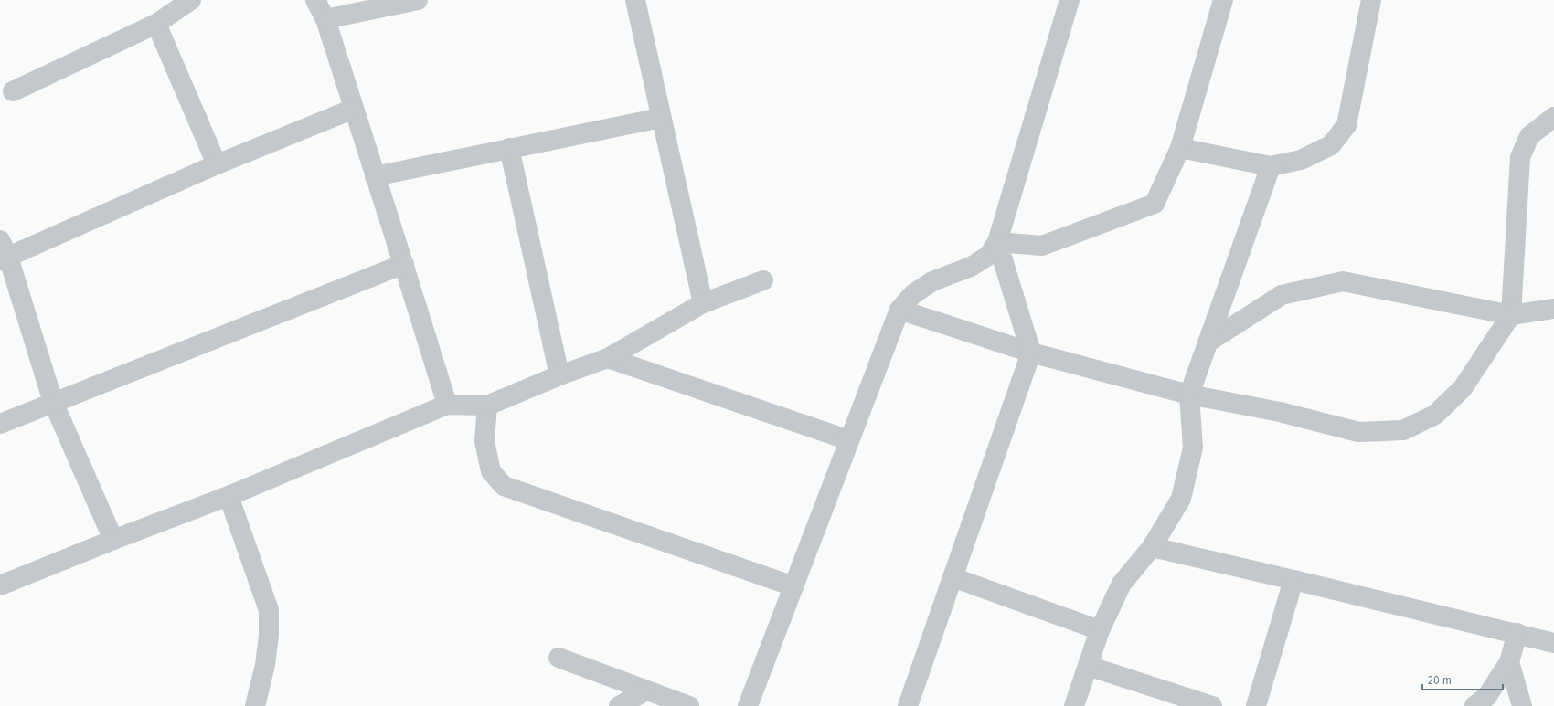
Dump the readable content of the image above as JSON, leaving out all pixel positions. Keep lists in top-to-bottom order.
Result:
{
  "scale_bar": "20 m"
}
